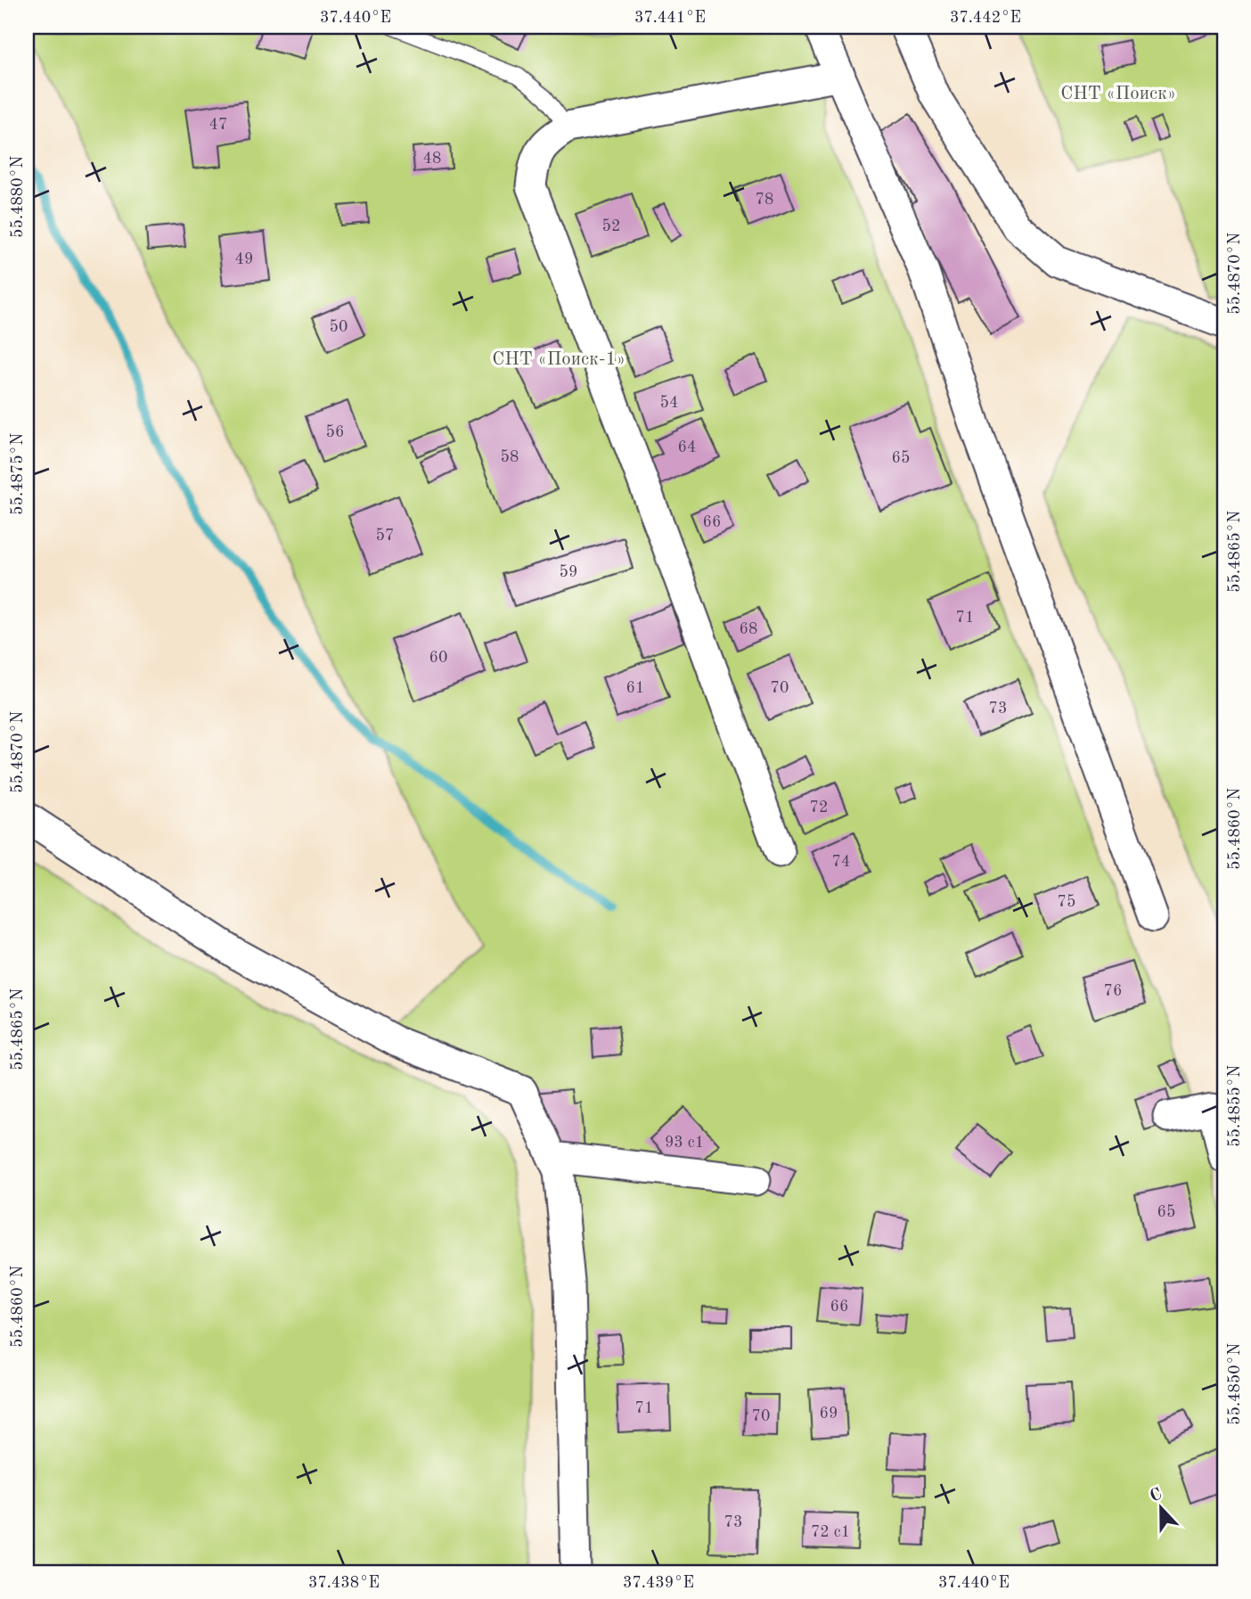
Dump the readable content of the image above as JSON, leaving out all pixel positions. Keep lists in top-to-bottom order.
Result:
{
  "parks": ["СНТ «Поиск»", "СНТ «Поиск-1»"],
  "house_numbers": [
    "47",
    "48",
    "78",
    "52",
    "49",
    "50",
    "54",
    "56",
    "64",
    "58",
    "65",
    "66",
    "57",
    "59",
    "71",
    "68",
    "60",
    "61",
    "70",
    "73",
    "72",
    "74",
    "75",
    "76",
    "93 с1",
    "65",
    "66",
    "71",
    "69",
    "70",
    "73",
    "72 с1"
  ],
  "north": "top",
  "coordinates": [
    "37.440°E",
    "37.441°E",
    "37.442°E",
    "55.4880°N",
    "55.4870°N",
    "55.4875°N",
    "55.4865°N",
    "55.4860°N",
    "55.4855°N",
    "55.4850°N",
    "37.438°E",
    "37.439°E"
  ]
}
